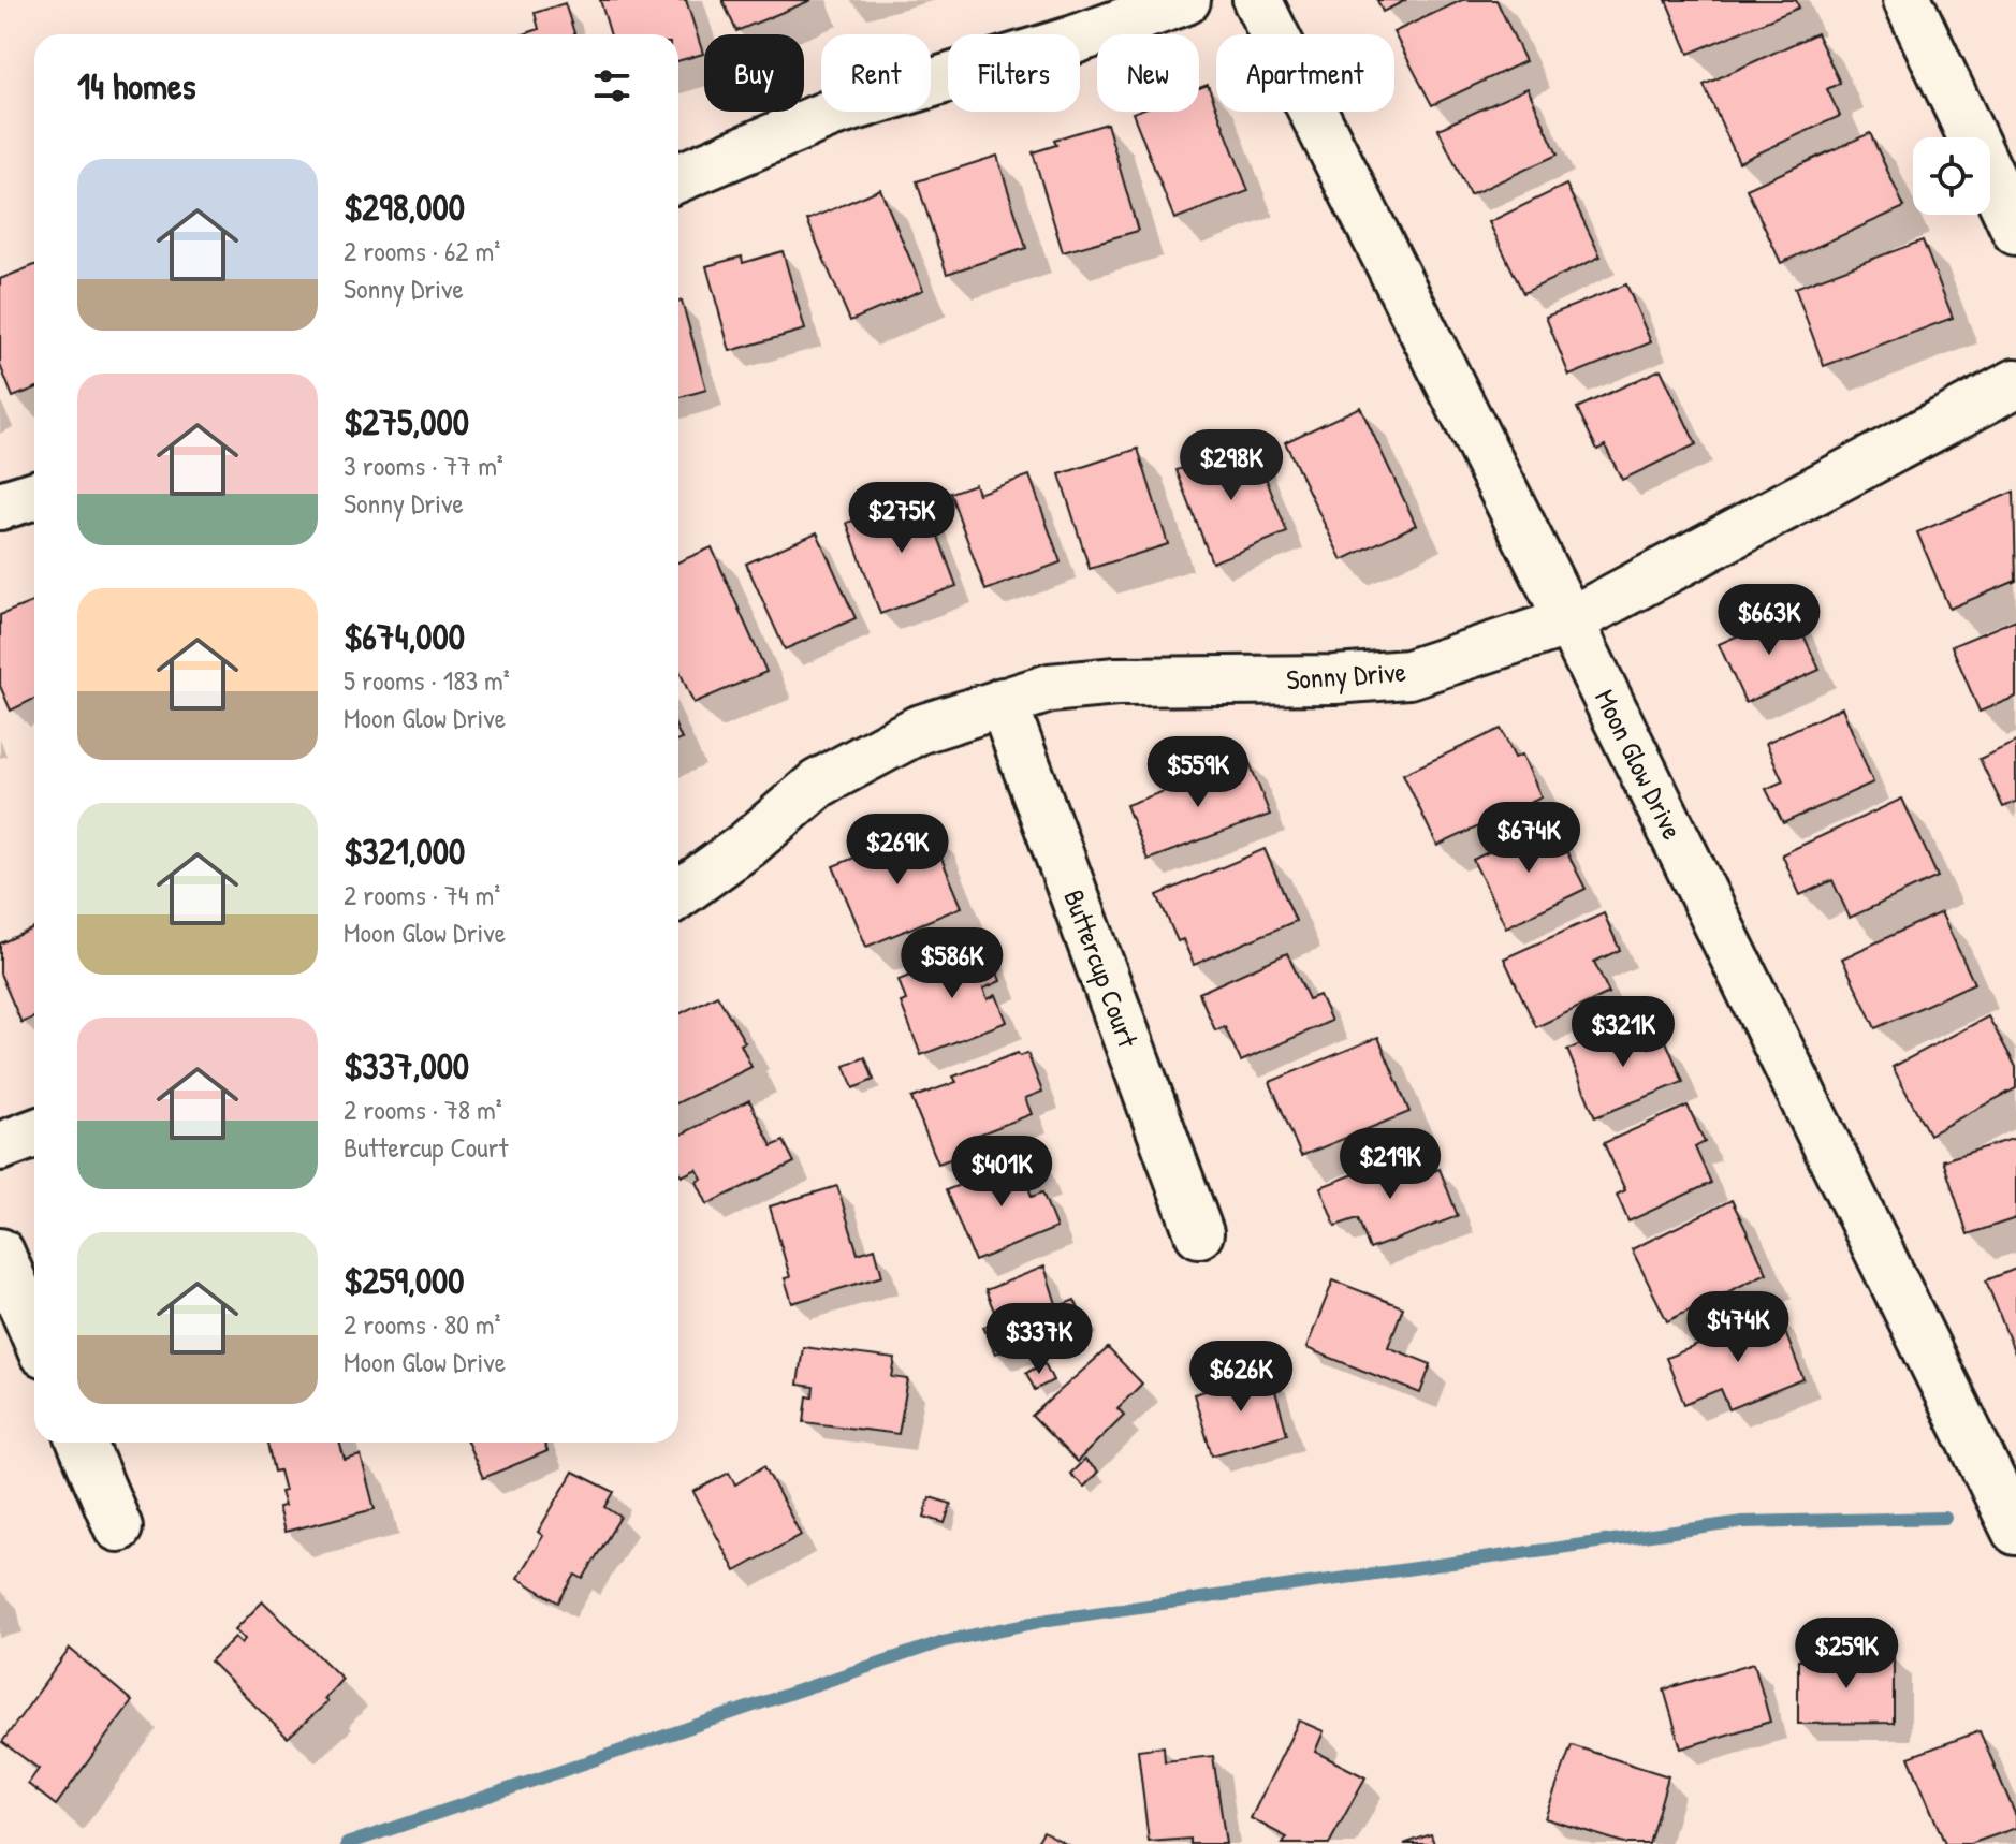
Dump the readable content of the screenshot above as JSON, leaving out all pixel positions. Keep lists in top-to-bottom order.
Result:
{
  "streets": {
    "street": ["Sonny Drive", "Moon Glow Drive", "Buttercup Court"]
  },
  "crossings": [
    ["Sonny Drive", "Moon Glow Drive"],
    ["Sonny Drive", "Buttercup Court"]
  ],
  "page": {
    "chip": [
      "Buy",
      "Rent",
      "Filters",
      "New",
      "Apartment"
    ],
    "heading": "14 homes",
    "list": [
      {
        "name": "$298,000",
        "note": "2 rooms · 62 m² · Sonny Drive"
      },
      {
        "name": "$275,000",
        "note": "3 rooms · 77 m² · Sonny Drive"
      },
      {
        "name": "$674,000",
        "note": "5 rooms · 183 m² · Moon Glow Drive"
      },
      {
        "name": "$321,000",
        "note": "2 rooms · 74 m² · Moon Glow Drive"
      },
      {
        "name": "$337,000",
        "note": "2 rooms · 78 m² · Buttercup Court"
      },
      {
        "name": "$259,000",
        "note": "2 rooms · 80 m² · Moon Glow Drive"
      }
    ],
    "price": [
      "$298K",
      "$275K",
      "$663K",
      "$559K",
      "$674K",
      "$269K",
      "$586K",
      "$321K",
      "$219K",
      "$401K",
      "$474K",
      "$337K",
      "$626K",
      "$259K"
    ]
  }
}
